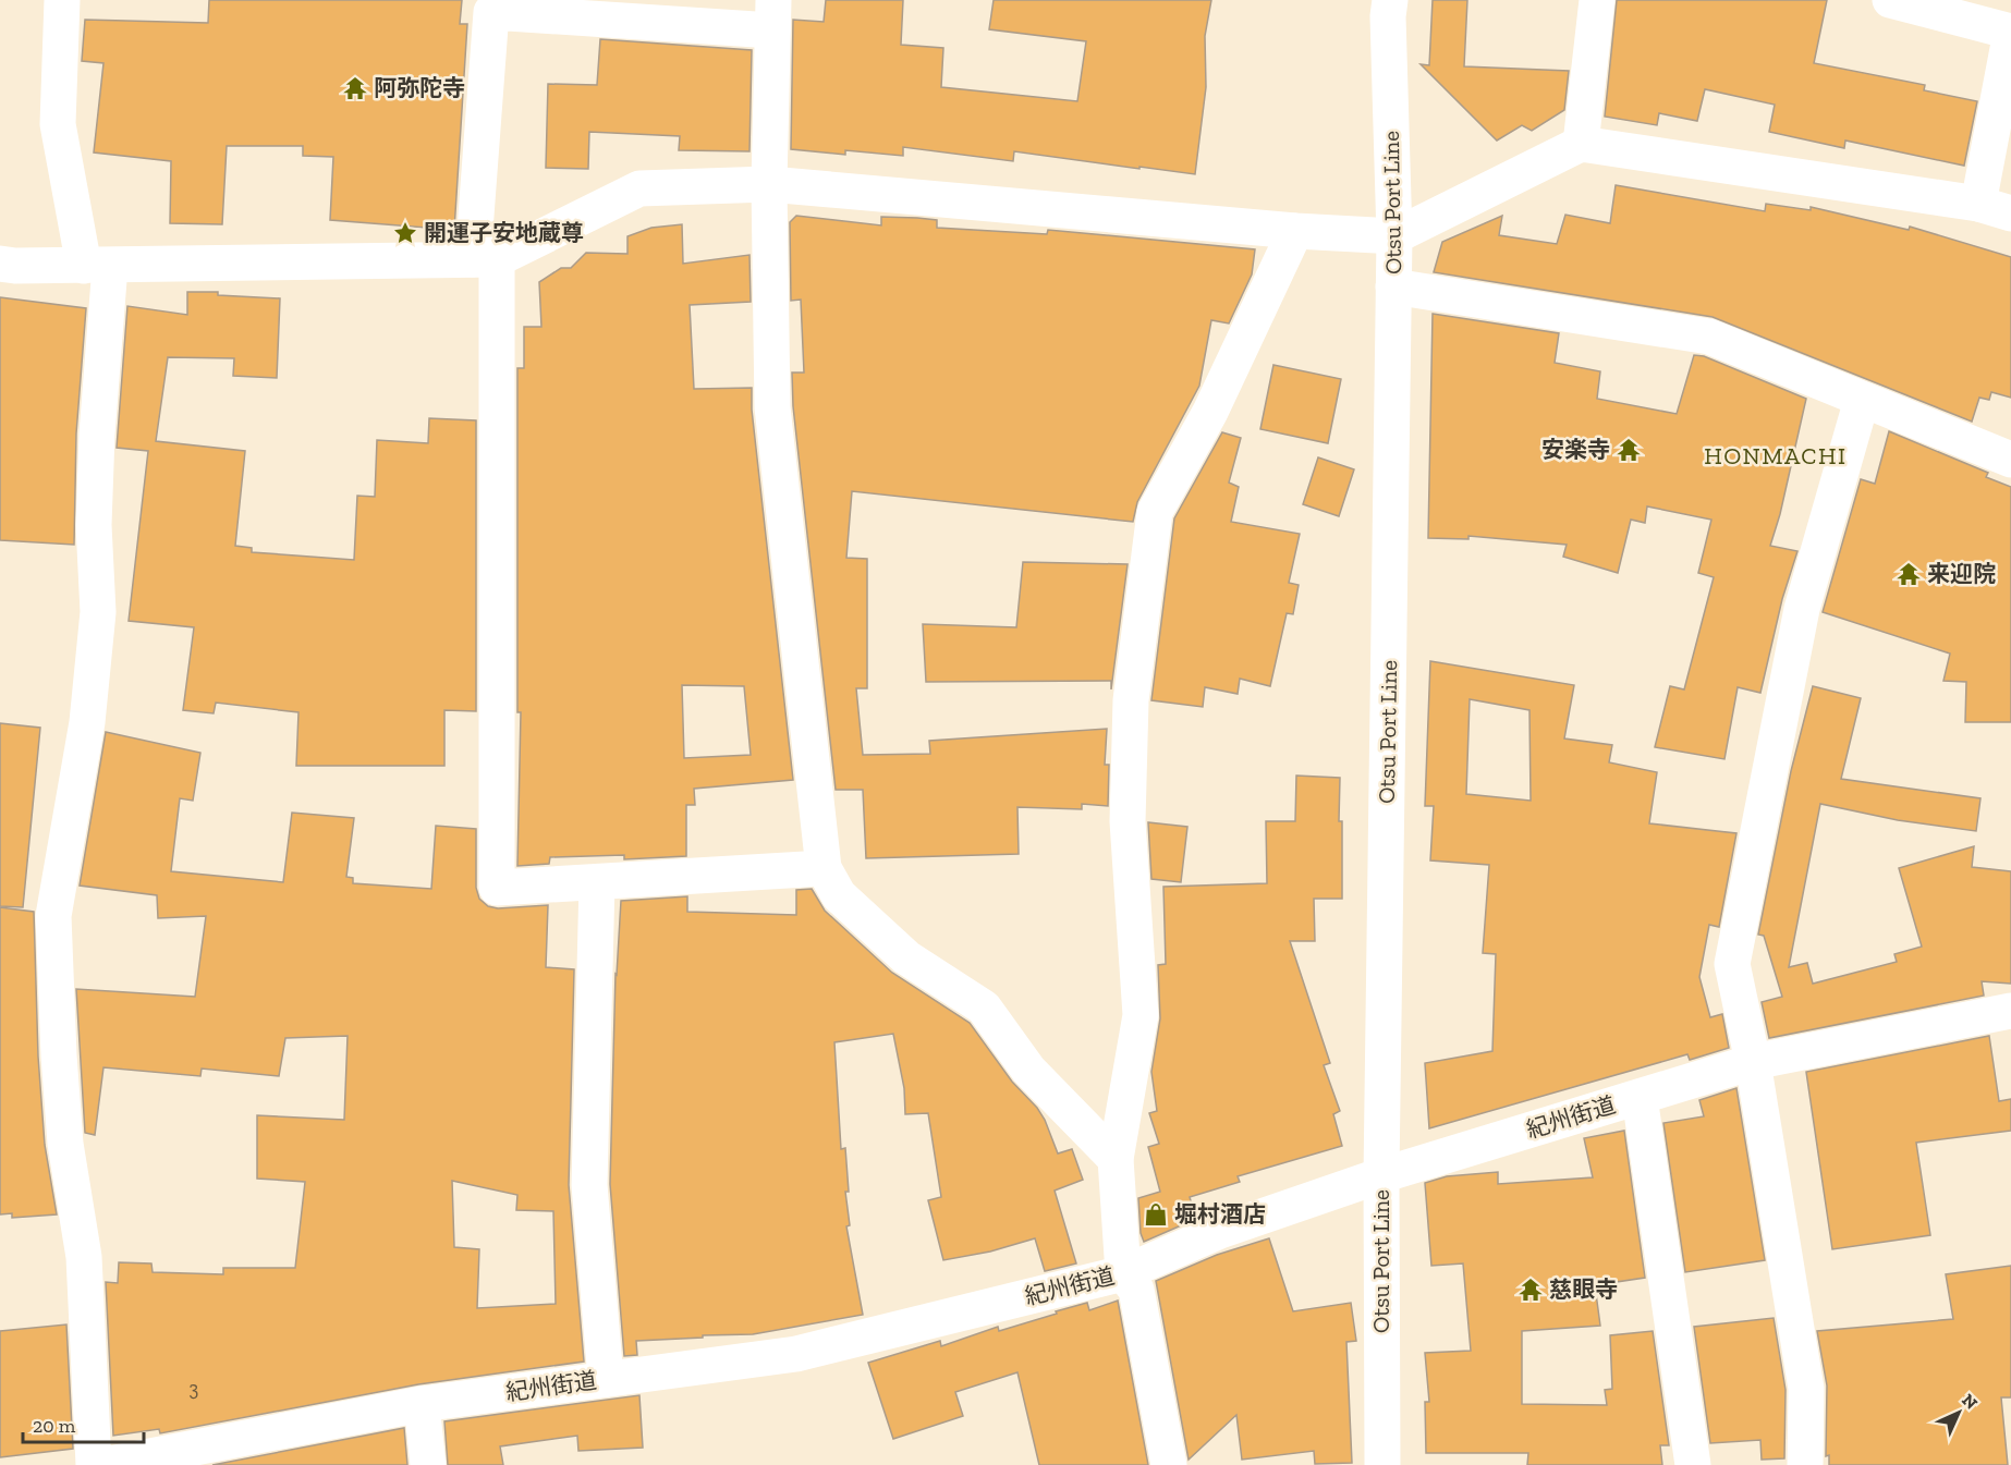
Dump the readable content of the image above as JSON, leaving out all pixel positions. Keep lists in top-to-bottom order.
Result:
{
  "streets": {
    "street": ["Otsu Port Line", "紀州街道"]
  },
  "crossings": [
    ["Otsu Port Line", "紀州街道"]
  ],
  "districts": ["HONMACHI"],
  "places": {
    "temple": [
      "阿弥陀寺",
      "安楽寺",
      "来迎院",
      "慈眼寺"
    ],
    "place": ["開運子安地蔵尊"],
    "shop": ["堀村酒店"]
  },
  "house_numbers": ["3"],
  "scale_bar": "20 m",
  "north": "top right"
}
